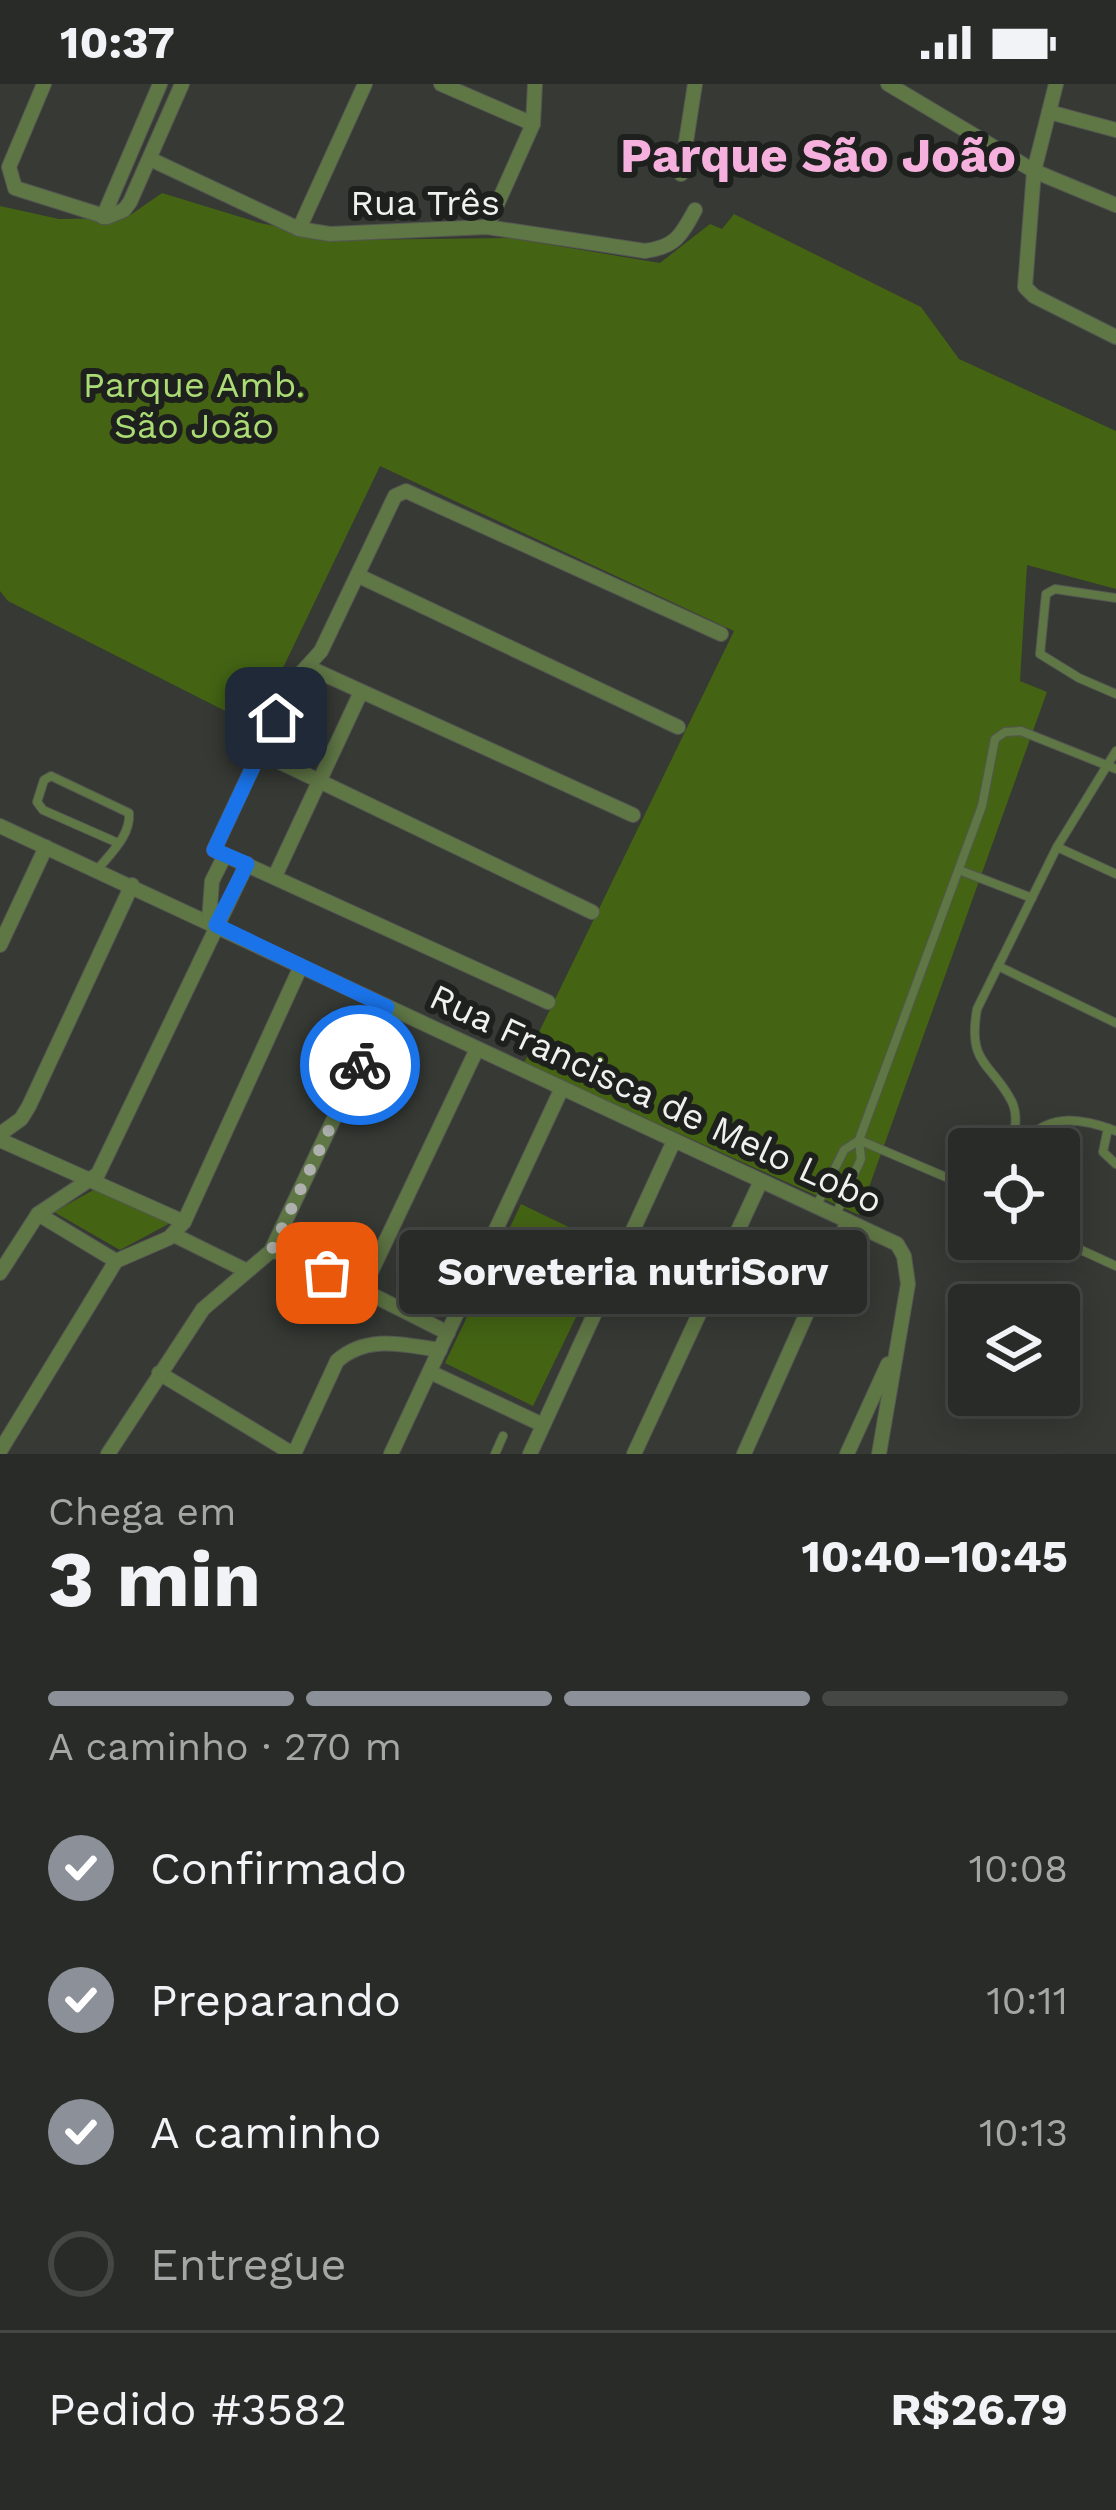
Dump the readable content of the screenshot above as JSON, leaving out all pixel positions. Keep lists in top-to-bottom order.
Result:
{
  "streets": {
    "street": ["Rua Três", "Rua Francisca de Melo Lobo"]
  },
  "districts": ["Parque São João"],
  "parks": ["Parque Amb. São João"],
  "places": ["Sorveteria nutriSorv"],
  "page": {
    "status": "10:37",
    "bubble": "Sorveteria nutriSorv",
    "heading": ["3 min", "Chega em", "10:40–10:45"],
    "panel": ["Pedido #3582", "R$26.79"],
    "bar": "A caminho · 270 m",
    "list": [
      ["Confirmado", "10:08"],
      ["Preparando", "10:11"],
      ["A caminho", "10:13"],
      "Entregue"
    ]
  }
}
